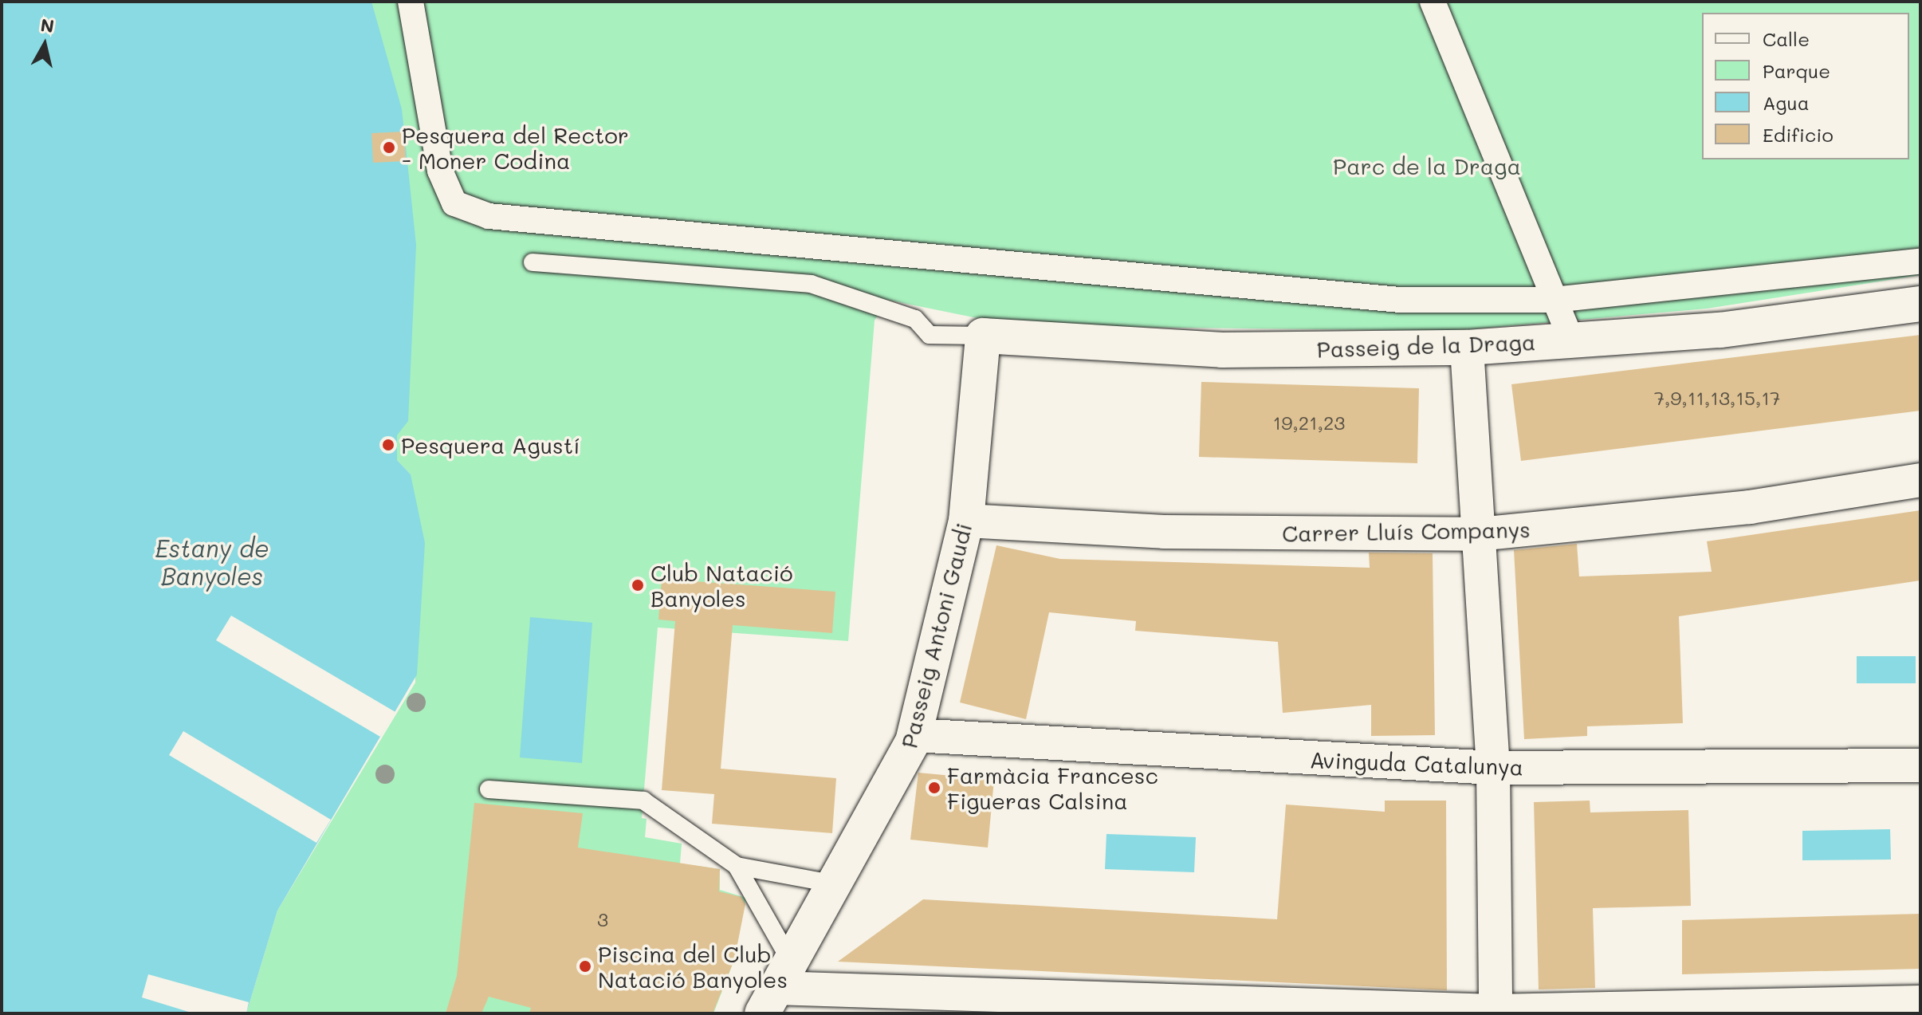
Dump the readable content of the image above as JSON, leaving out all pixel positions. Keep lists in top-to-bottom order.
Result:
{
  "streets": {
    "street": [
      "Passeig de la Draga",
      "Carrer Lluís Companys",
      "Passeig Antoni Gaudi",
      "Avinguda Catalunya"
    ]
  },
  "crossings": [
    ["Passeig de la Draga", "Passeig Antoni Gaudi"],
    ["Carrer Lluís Companys", "Passeig Antoni Gaudi"],
    ["Passeig Antoni Gaudi", "Avinguda Catalunya"]
  ],
  "water": ["Estany de Banyoles"],
  "parks": ["Parc de la Draga"],
  "places": [
    "Pesquera del Rector - Moner Codina",
    "Pesquera Agustí",
    "Club Natació Banyoles",
    "Farmàcia Francesc Figueras Calsina",
    "Piscina del Club Natació Banyoles"
  ],
  "house_numbers": ["7,9,11,13,15,17", "19,21,23", "3"],
  "legend": [
    "Calle",
    "Parque",
    "Agua",
    "Edificio"
  ],
  "north": "top"
}
